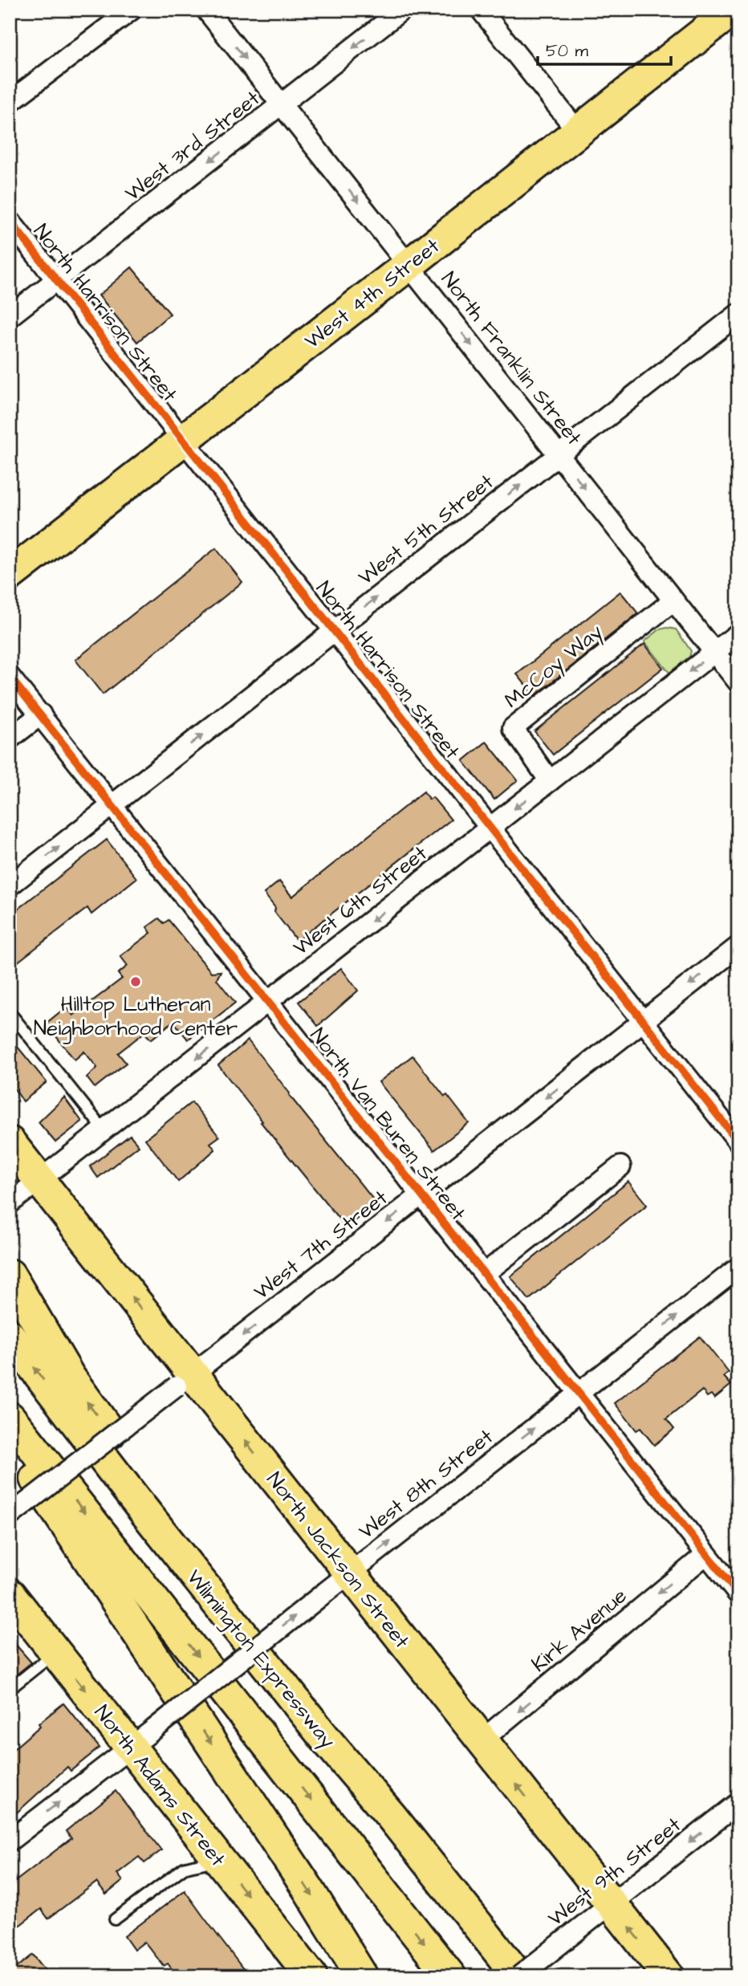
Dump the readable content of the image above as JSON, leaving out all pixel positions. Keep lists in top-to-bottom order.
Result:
{
  "streets": {
    "main road": [
      "West 4th Street",
      "North Jackson Street",
      "Wilmington Expressway",
      "North Adams Street"
    ],
    "street": [
      "West 3rd Street",
      "North Harrison Street",
      "North Franklin Street",
      "West 5th Street",
      "McCoy Way",
      "West 6th Street",
      "North Van Buren Street",
      "West 7th Street",
      "West 8th Street",
      "Kirk Avenue",
      "West 9th Street"
    ]
  },
  "crossings": [
    ["West 3rd Street", "North Harrison Street"],
    ["West 3rd Street", "North Franklin Street"],
    ["West 4th Street", "North Harrison Street"],
    ["West 4th Street", "North Franklin Street"],
    ["North Harrison Street", "West 5th Street"],
    ["North Harrison Street", "West 6th Street"],
    ["North Harrison Street", "West 7th Street"],
    ["North Franklin Street", "West 5th Street"],
    ["North Franklin Street", "McCoy Way"],
    ["North Franklin Street", "West 6th Street"],
    ["West 5th Street", "North Van Buren Street"],
    ["McCoy Way", "West 6th Street"],
    ["West 6th Street", "North Van Buren Street"],
    ["West 6th Street", "North Jackson Street"],
    ["North Van Buren Street", "West 7th Street"],
    ["North Van Buren Street", "West 8th Street"],
    ["North Van Buren Street", "Kirk Avenue"],
    ["West 7th Street", "North Jackson Street"],
    ["West 8th Street", "North Jackson Street"],
    ["West 8th Street", "North Adams Street"],
    ["North Jackson Street", "Kirk Avenue"],
    ["North Jackson Street", "West 9th Street"],
    ["Wilmington Expressway", "West 9th Street"]
  ],
  "one_way": [
    "North Franklin Street",
    "West 5th Street",
    "West 6th Street",
    "West 7th Street",
    "West 8th Street",
    "Kirk Avenue",
    "West 9th Street"
  ],
  "places": ["Hilltop Lutheran Neighborhood Center"],
  "scale_bar": "50 m"
}
